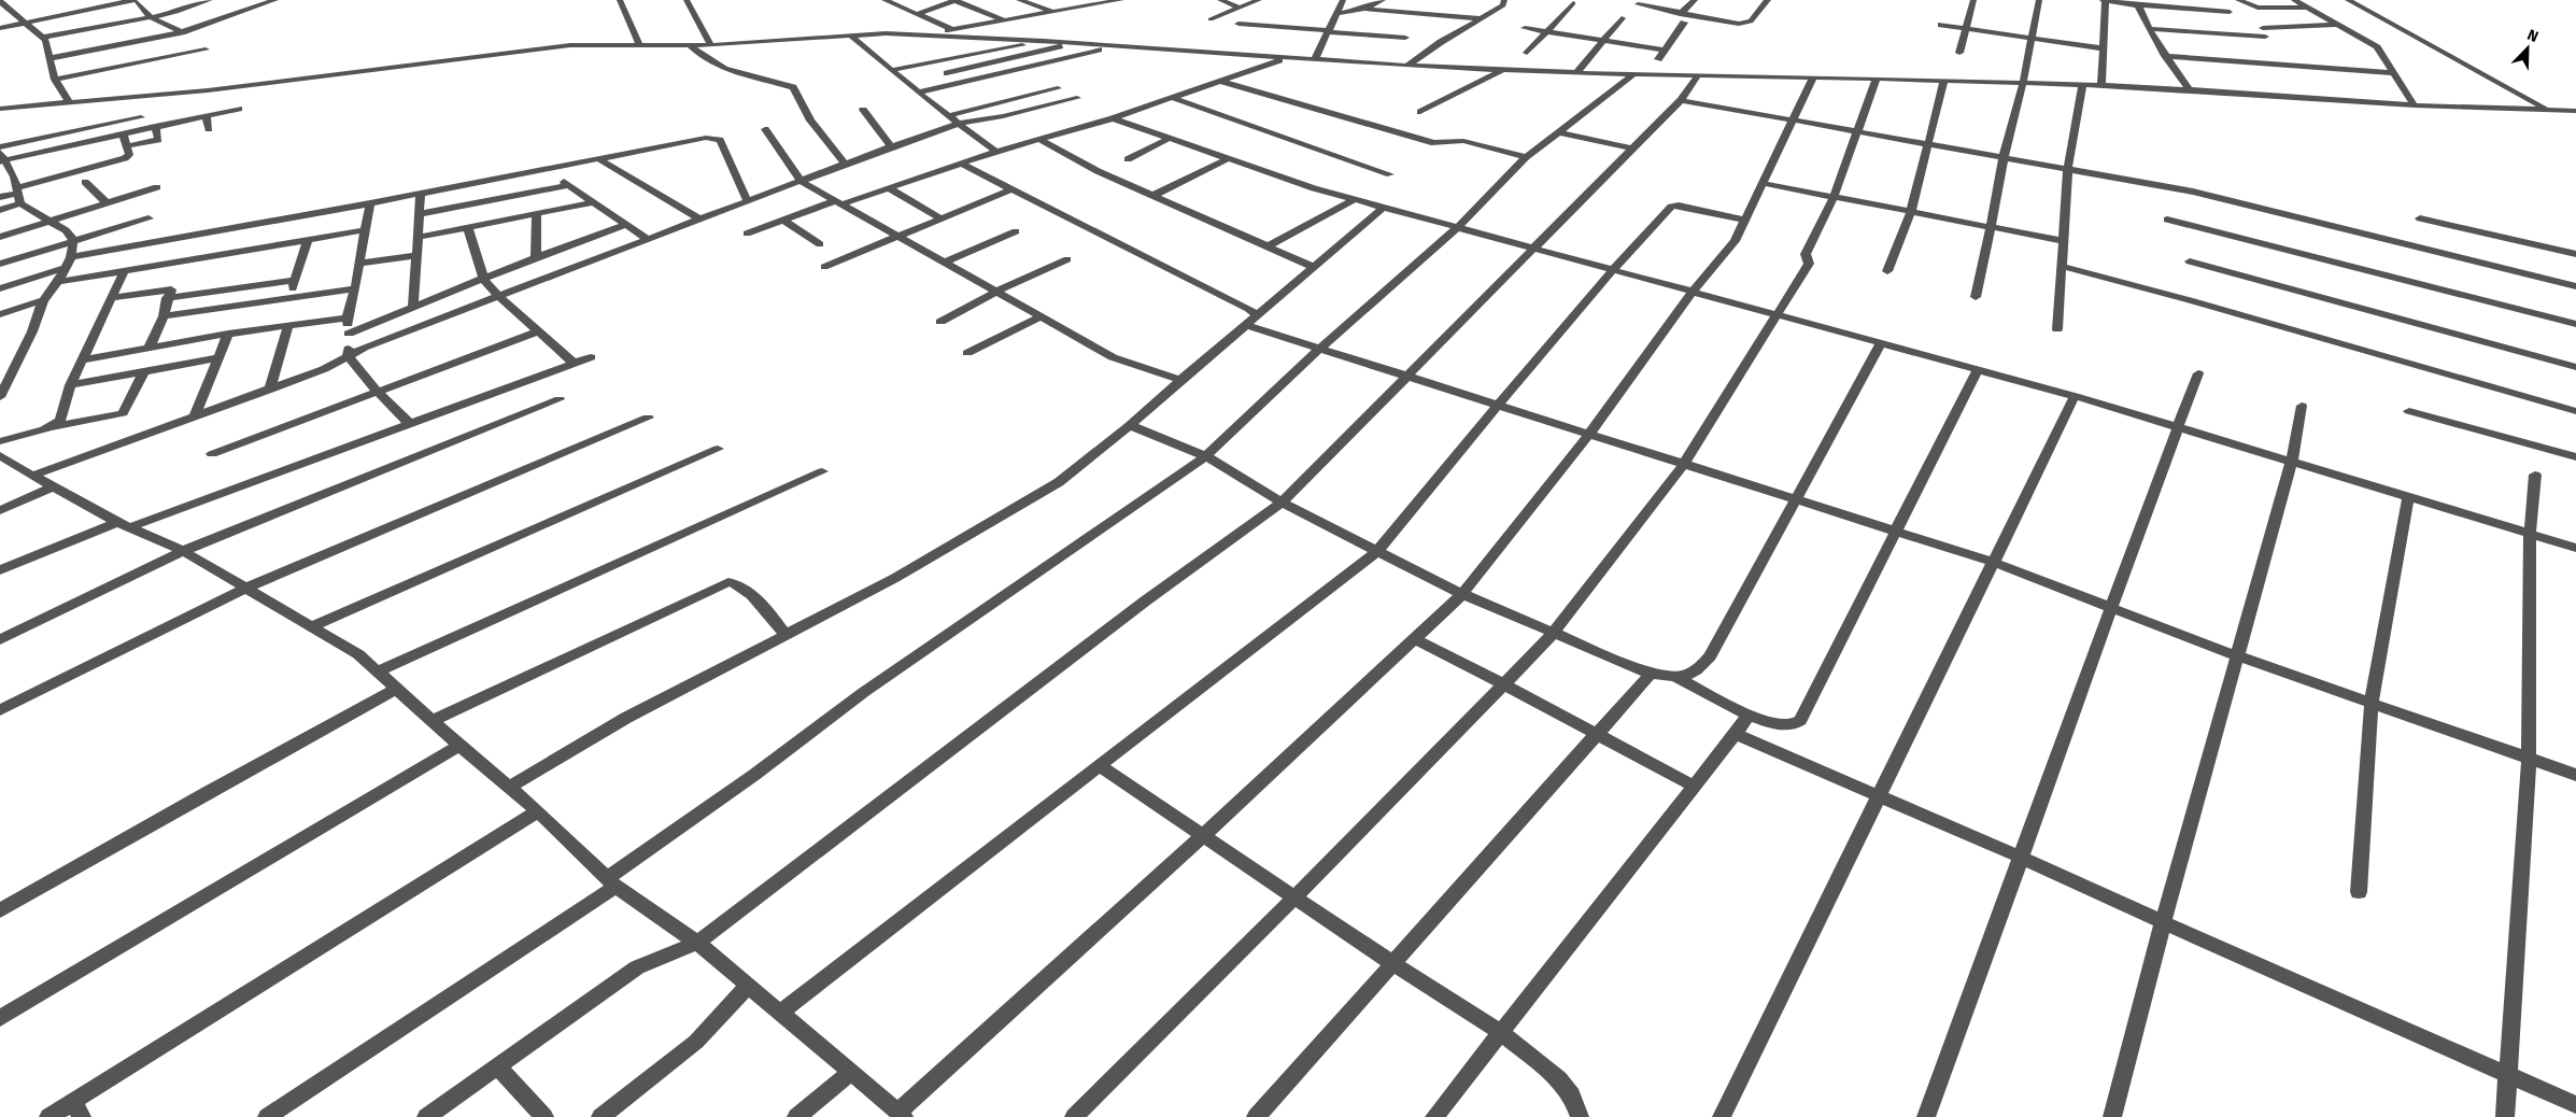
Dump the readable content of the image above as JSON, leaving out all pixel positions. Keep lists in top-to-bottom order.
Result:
{
  "north": "top right"
}
